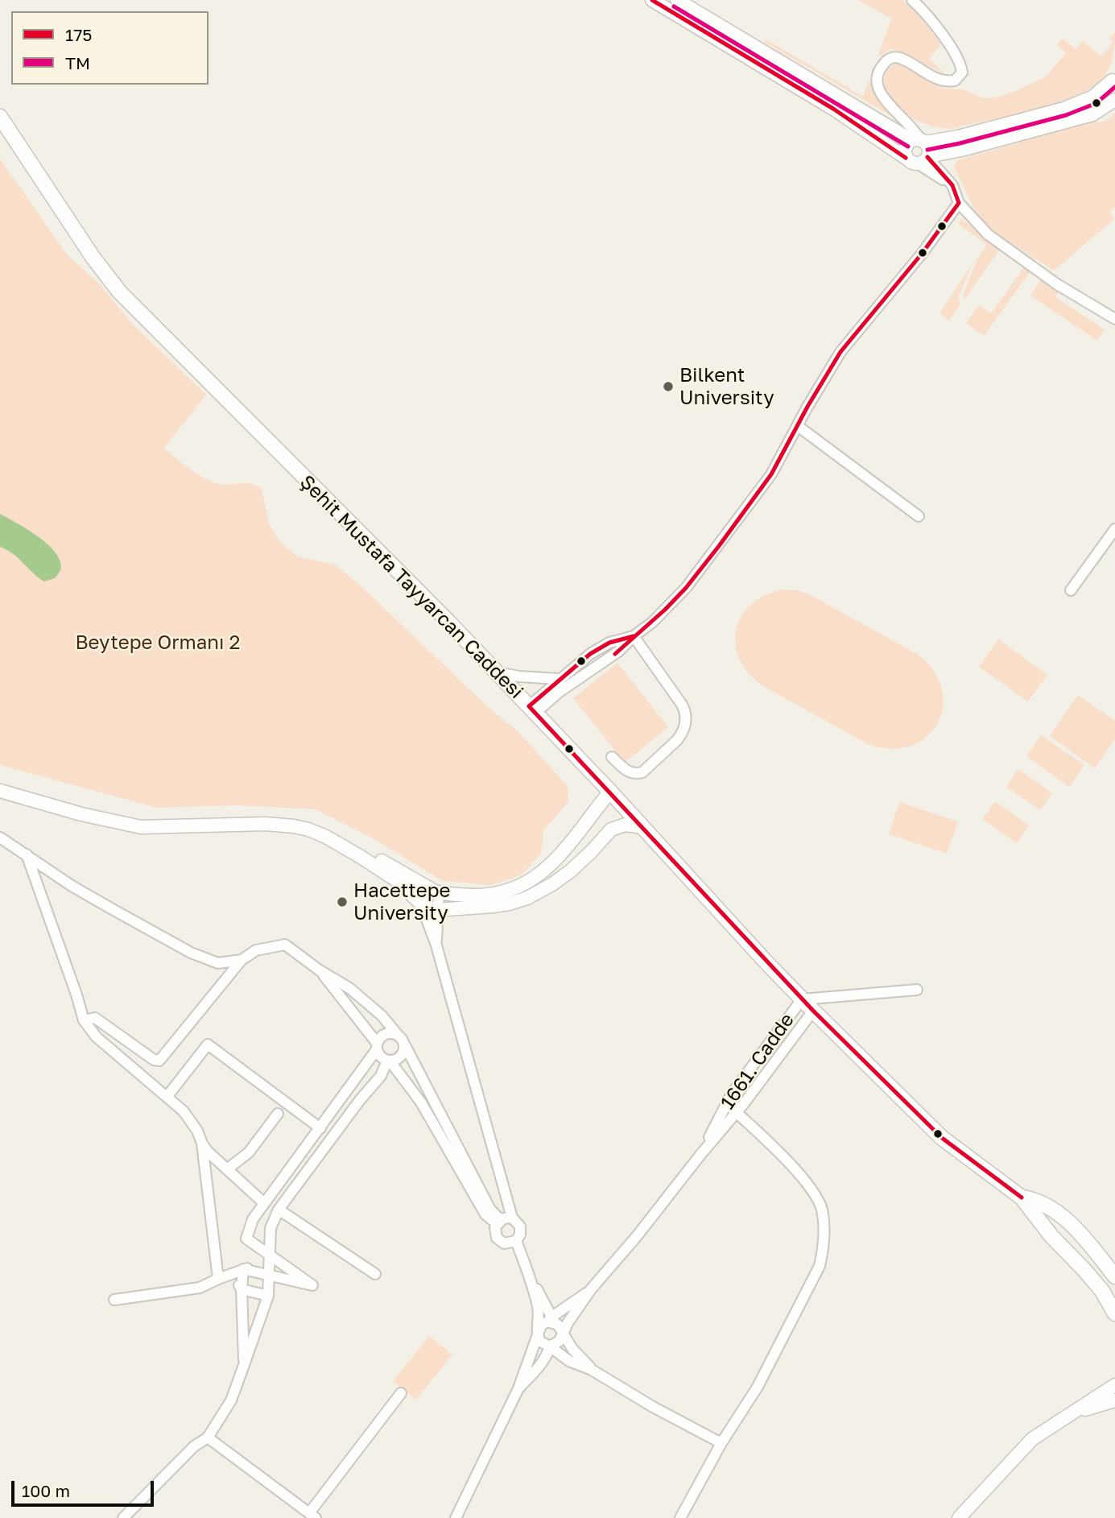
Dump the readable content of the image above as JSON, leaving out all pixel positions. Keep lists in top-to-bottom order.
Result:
{
  "streets": {
    "main road": ["Şehit Mustafa Tayyarcan Caddesi"],
    "street": ["1661. Cadde"]
  },
  "crossings": [
    ["Şehit Mustafa Tayyarcan Caddesi", "1661. Cadde"]
  ],
  "parks": ["Beytepe Ormanı 2"],
  "places": ["Bilkent University", "Hacettepe University"],
  "lines": ["transit line 175", "transit line TM"],
  "legend": ["175", "TM"],
  "scale_bar": "100 m"
}
